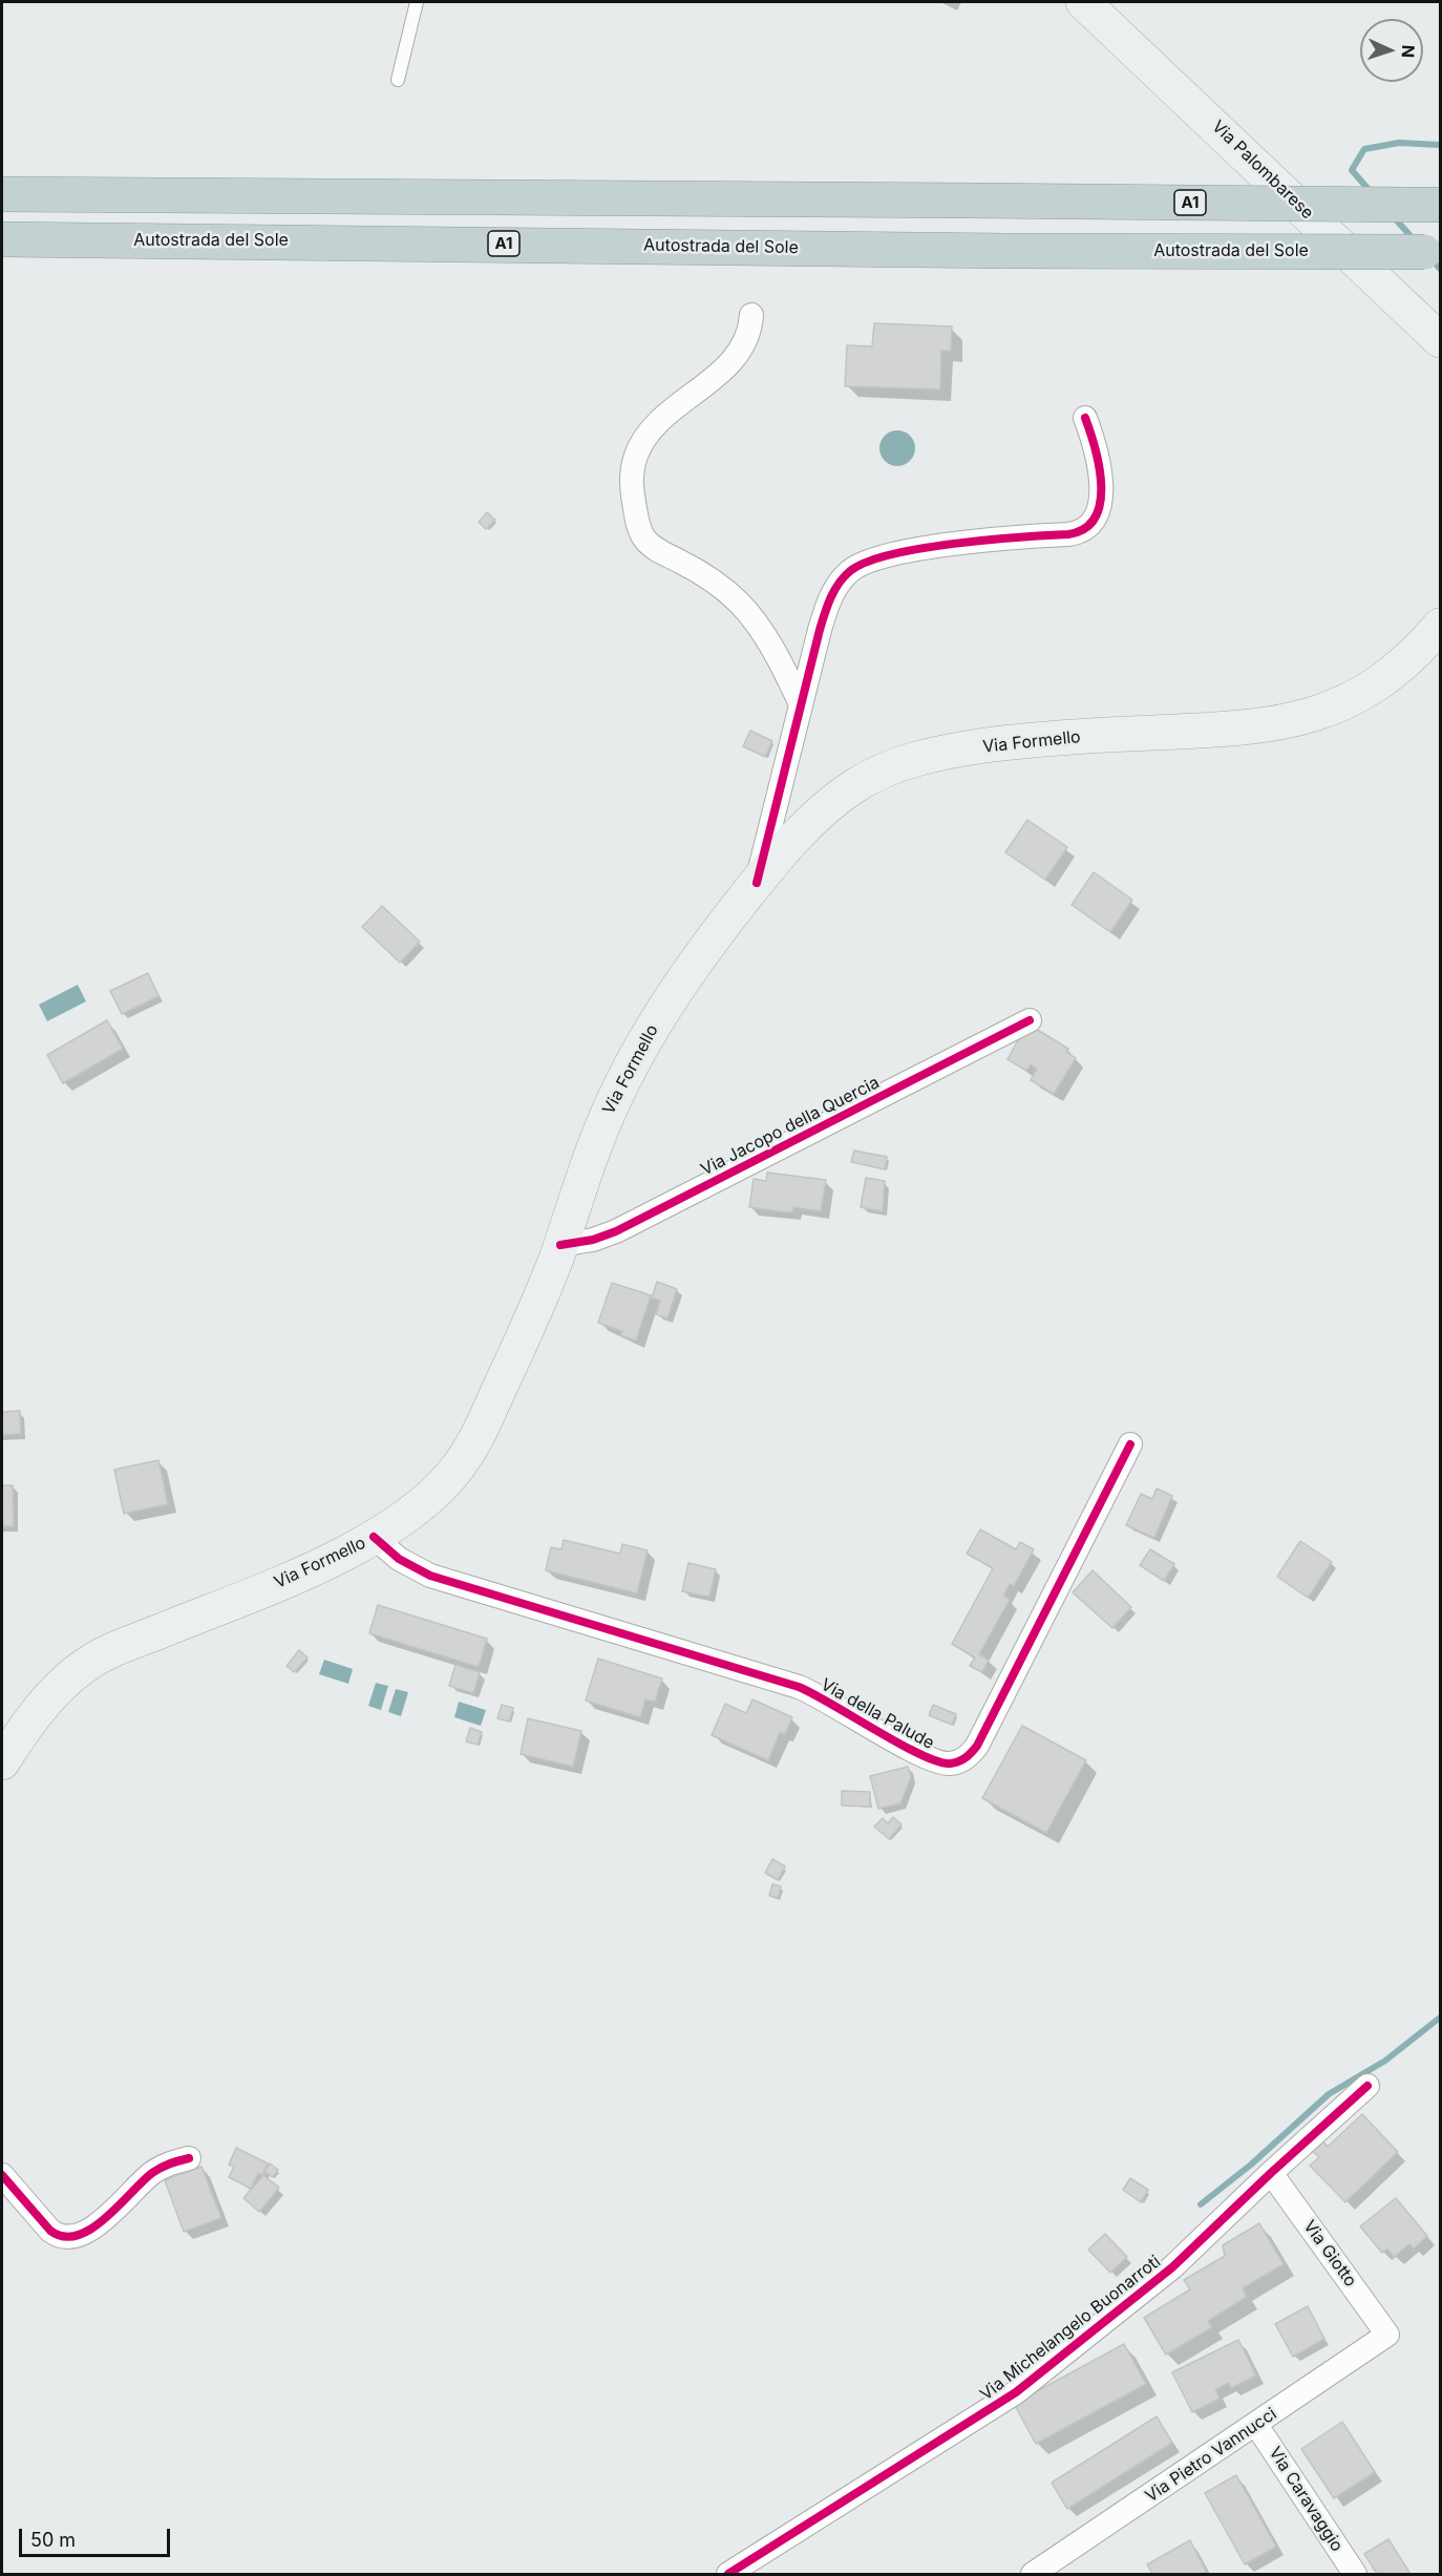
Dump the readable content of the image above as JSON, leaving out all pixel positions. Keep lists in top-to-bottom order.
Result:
{
  "streets": {
    "highway": ["A1", "Autostrada del Sole"],
    "main road": ["Via Palombarese", "Via Formello"],
    "street": [
      "Via Jacopo della Quercia",
      "Via della Palude",
      "Via Giotto",
      "Via Michelangelo Buonarroti",
      "Via Pietro Vannucci",
      "Via Caravaggio"
    ]
  },
  "crossings": [
    ["Via Formello", "Via Jacopo della Quercia"],
    ["Via Formello", "Via della Palude"],
    ["Via Giotto", "Via Michelangelo Buonarroti"],
    ["Via Giotto", "Via Pietro Vannucci"],
    ["Via Pietro Vannucci", "Via Caravaggio"]
  ],
  "scale_bar": "50 m",
  "north": "right"
}
